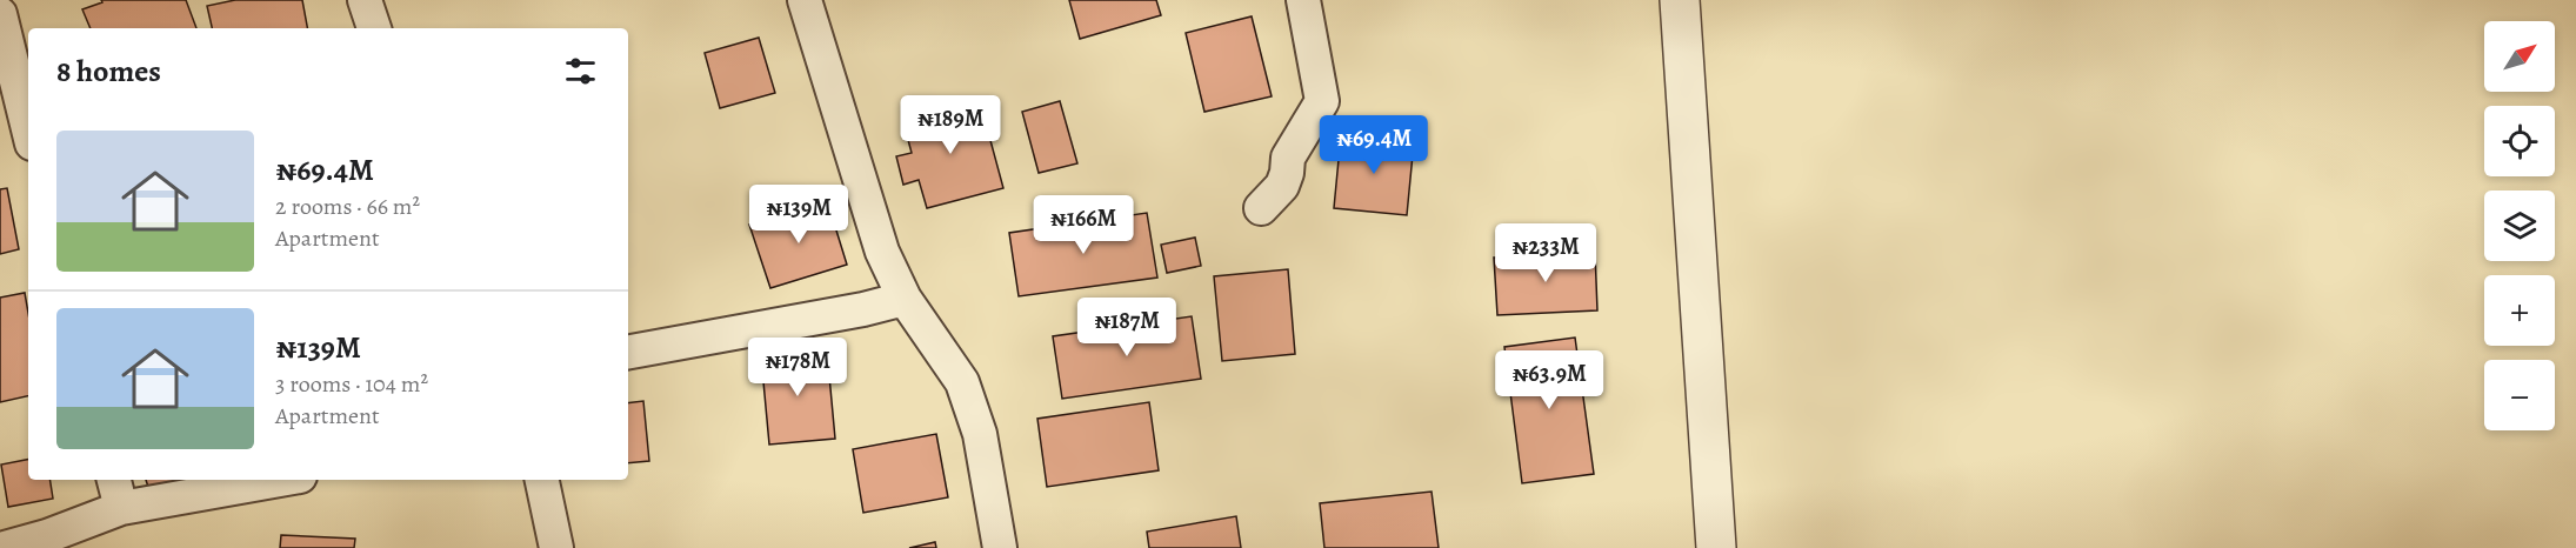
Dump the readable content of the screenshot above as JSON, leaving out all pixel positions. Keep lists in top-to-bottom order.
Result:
{
  "north": "top right",
  "page": {
    "map_buttons": ["+", "−"],
    "heading": "8 homes",
    "price": [
      "₦189M",
      "₦69.4M",
      "₦139M",
      "₦166M",
      "₦233M",
      "₦187M",
      "₦178M",
      "₦63.9M"
    ],
    "list": [
      {
        "name": "₦69.4M",
        "note": "2 rooms · 66 m² · Apartment"
      },
      {
        "name": "₦139M",
        "note": "3 rooms · 104 m² · Apartment"
      }
    ]
  }
}
